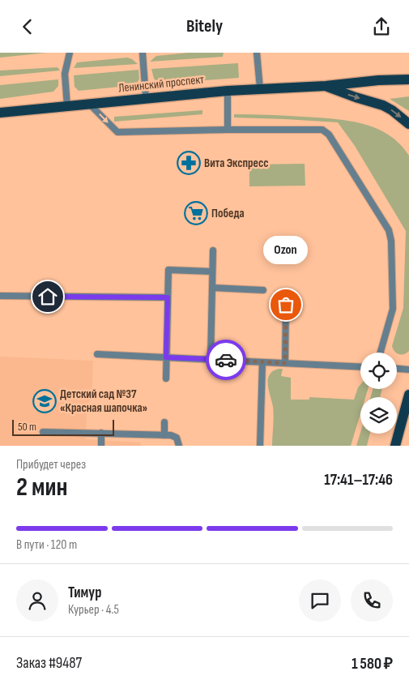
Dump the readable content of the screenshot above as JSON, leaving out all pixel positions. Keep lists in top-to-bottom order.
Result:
{
  "streets": {
    "main road": ["Ленинский проспект"]
  },
  "places": {
    "pharmacy": ["Вита Экспресс"],
    "supermarket": ["Победа"],
    "other": ["Ozon"],
    "school or university": ["Детский сад №37 «Красная шапочка»"]
  },
  "scale_bar": "50 m",
  "page": {
    "header": "Bitely",
    "bubble": "Ozon",
    "scale": "50 m",
    "heading": ["2 мин", "Прибудет через", "17:41–17:46"],
    "panel": [
      "Тимур",
      "Курьер · 4.5",
      "Заказ #9487",
      "1 580 ₽"
    ],
    "bar": "В пути · 120 m"
  }
}
